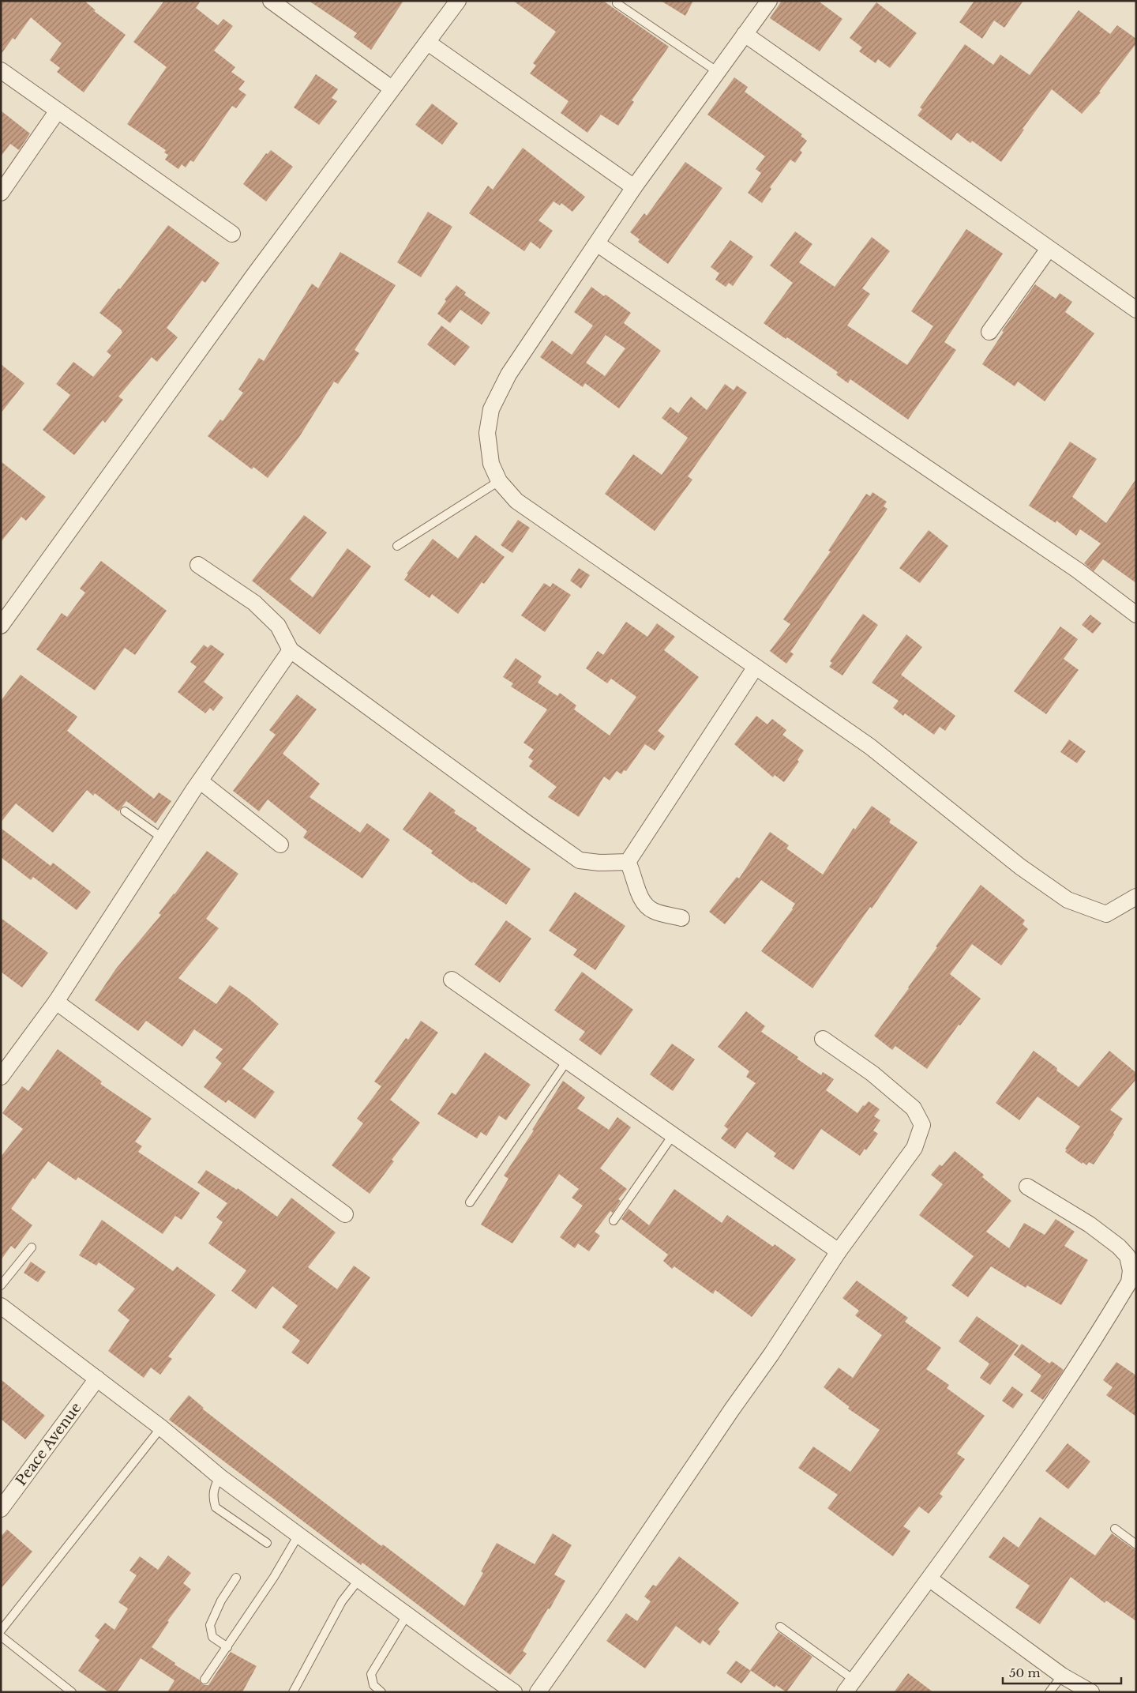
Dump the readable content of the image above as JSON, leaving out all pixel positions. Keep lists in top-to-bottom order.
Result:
{
  "streets": {
    "street": ["Peace Avenue"]
  },
  "scale_bar": "50 m"
}
